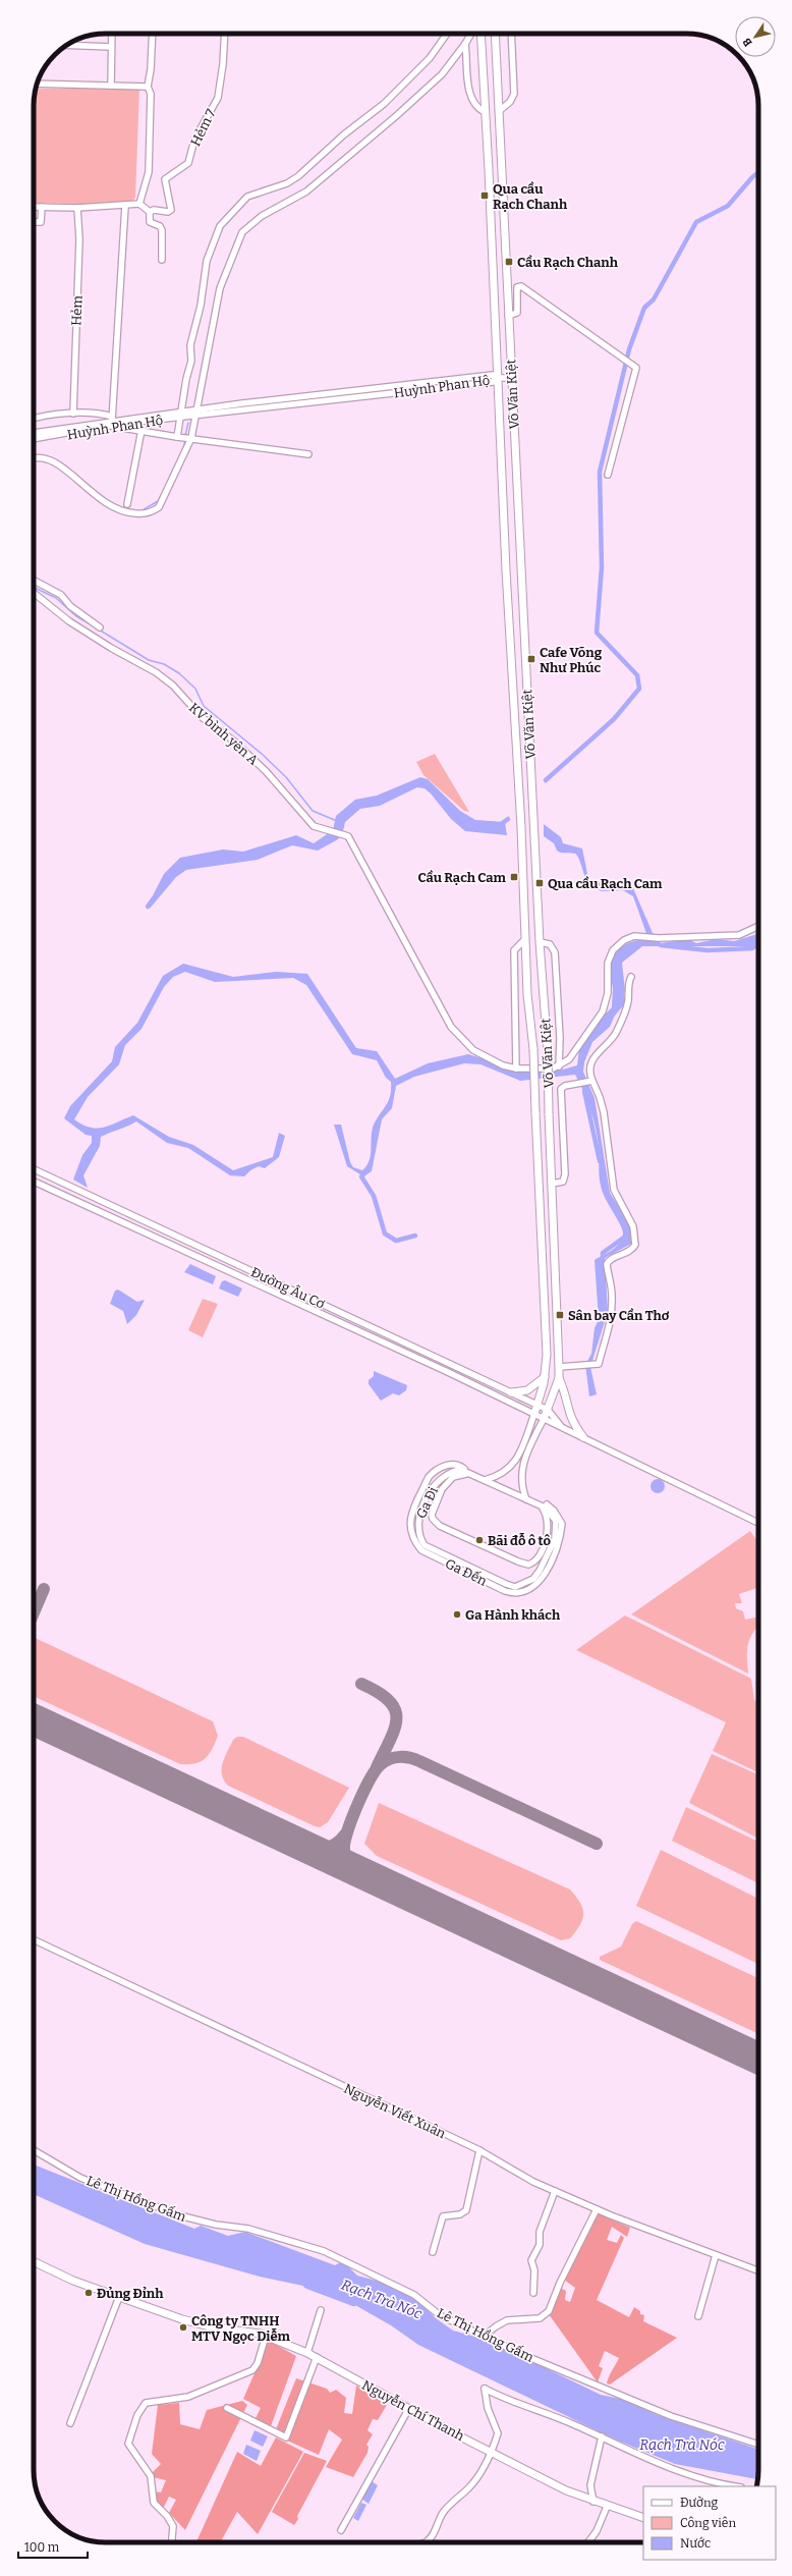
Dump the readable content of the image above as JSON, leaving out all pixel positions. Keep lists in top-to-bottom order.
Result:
{
  "streets": {
    "main road": ["Võ Văn Kiệt", "Nguyễn Chí Thanh"],
    "street": [
      "Hẻm 7",
      "Hẻm",
      "Huỳnh Phan Hộ",
      "KV bình yên A",
      "Đường Âu Cơ",
      "Ga Đi",
      "Nguyễn Viết Xuân",
      "Lê Thị Hồng Gấm"
    ]
  },
  "crossings": [
    ["Huỳnh Phan Hộ", "Võ Văn Kiệt"],
    ["Võ Văn Kiệt", "Đường Âu Cơ"]
  ],
  "water": ["Rạch Trà Nóc"],
  "places": {
    "transit": [
      "Qua cầu Rạch Chanh",
      "Cầu Rạch Chanh",
      "Cafe Võng Như Phúc",
      "Cầu Rạch Cam",
      "Qua cầu Rạch Cam",
      "Sân bay Cần Thơ"
    ],
    "other": [
      "Bãi đỗ ô tô",
      "Ga Hành khách",
      "Đủng Đỉnh",
      "Công ty TNHH MTV Ngọc Diễm"
    ]
  },
  "legend": ["Đường", "Công viên", "Nước"],
  "scale_bar": "100 m",
  "north": "bottom left"
}
